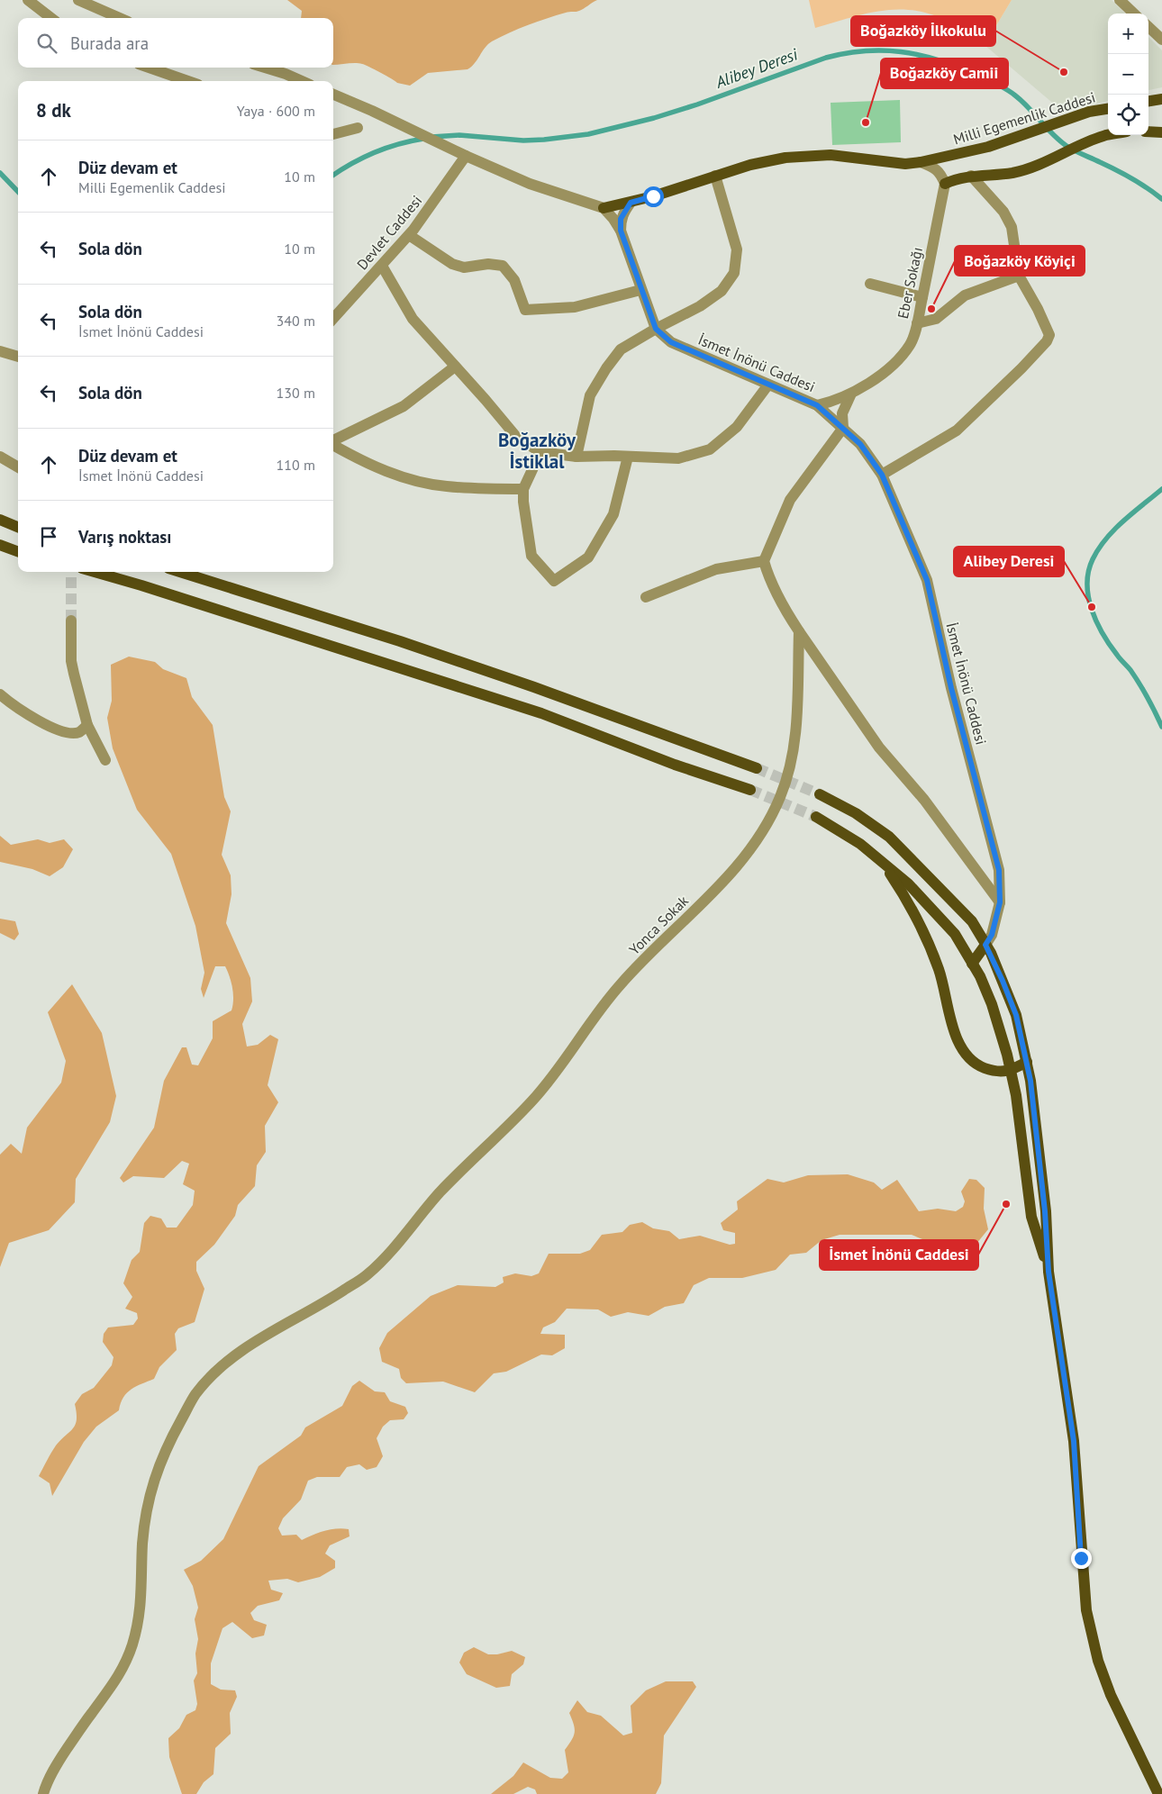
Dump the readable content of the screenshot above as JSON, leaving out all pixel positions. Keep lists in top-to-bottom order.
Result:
{
  "streets": {
    "main road": ["Milli Egemenlik Caddesi"],
    "street": [
      "Devlet Caddesi",
      "Eber Sokağı",
      "İsmet İnönü Caddesi",
      "Yonca Sokak"
    ]
  },
  "crossings": [
    ["Milli Egemenlik Caddesi", "İsmet İnönü Caddesi"],
    ["Eber Sokağı", "İsmet İnönü Caddesi"]
  ],
  "districts": ["Boğazköy İstiklal"],
  "water": ["Alibey Deresi"],
  "places": [
    "Boğazköy İlkokulu",
    "Boğazköy Camii",
    "Boğazköy Köyiçi",
    "Alibey Deresi",
    "İsmet İnönü Caddesi"
  ],
  "page": {
    "map_buttons": ["+", "−"],
    "search": "Burada ara",
    "heading": ["8 dk", "Yaya · 600 m"],
    "list": [
      ["Düz devam et", "Milli Egemenlik Caddesi", "10 m"],
      ["Sola dön", "10 m"],
      ["Sola dön", "İsmet İnönü Caddesi", "340 m"],
      ["Sola dön", "130 m"],
      ["Düz devam et", "İsmet İnönü Caddesi", "110 m"],
      "Varış noktası"
    ]
  }
}
